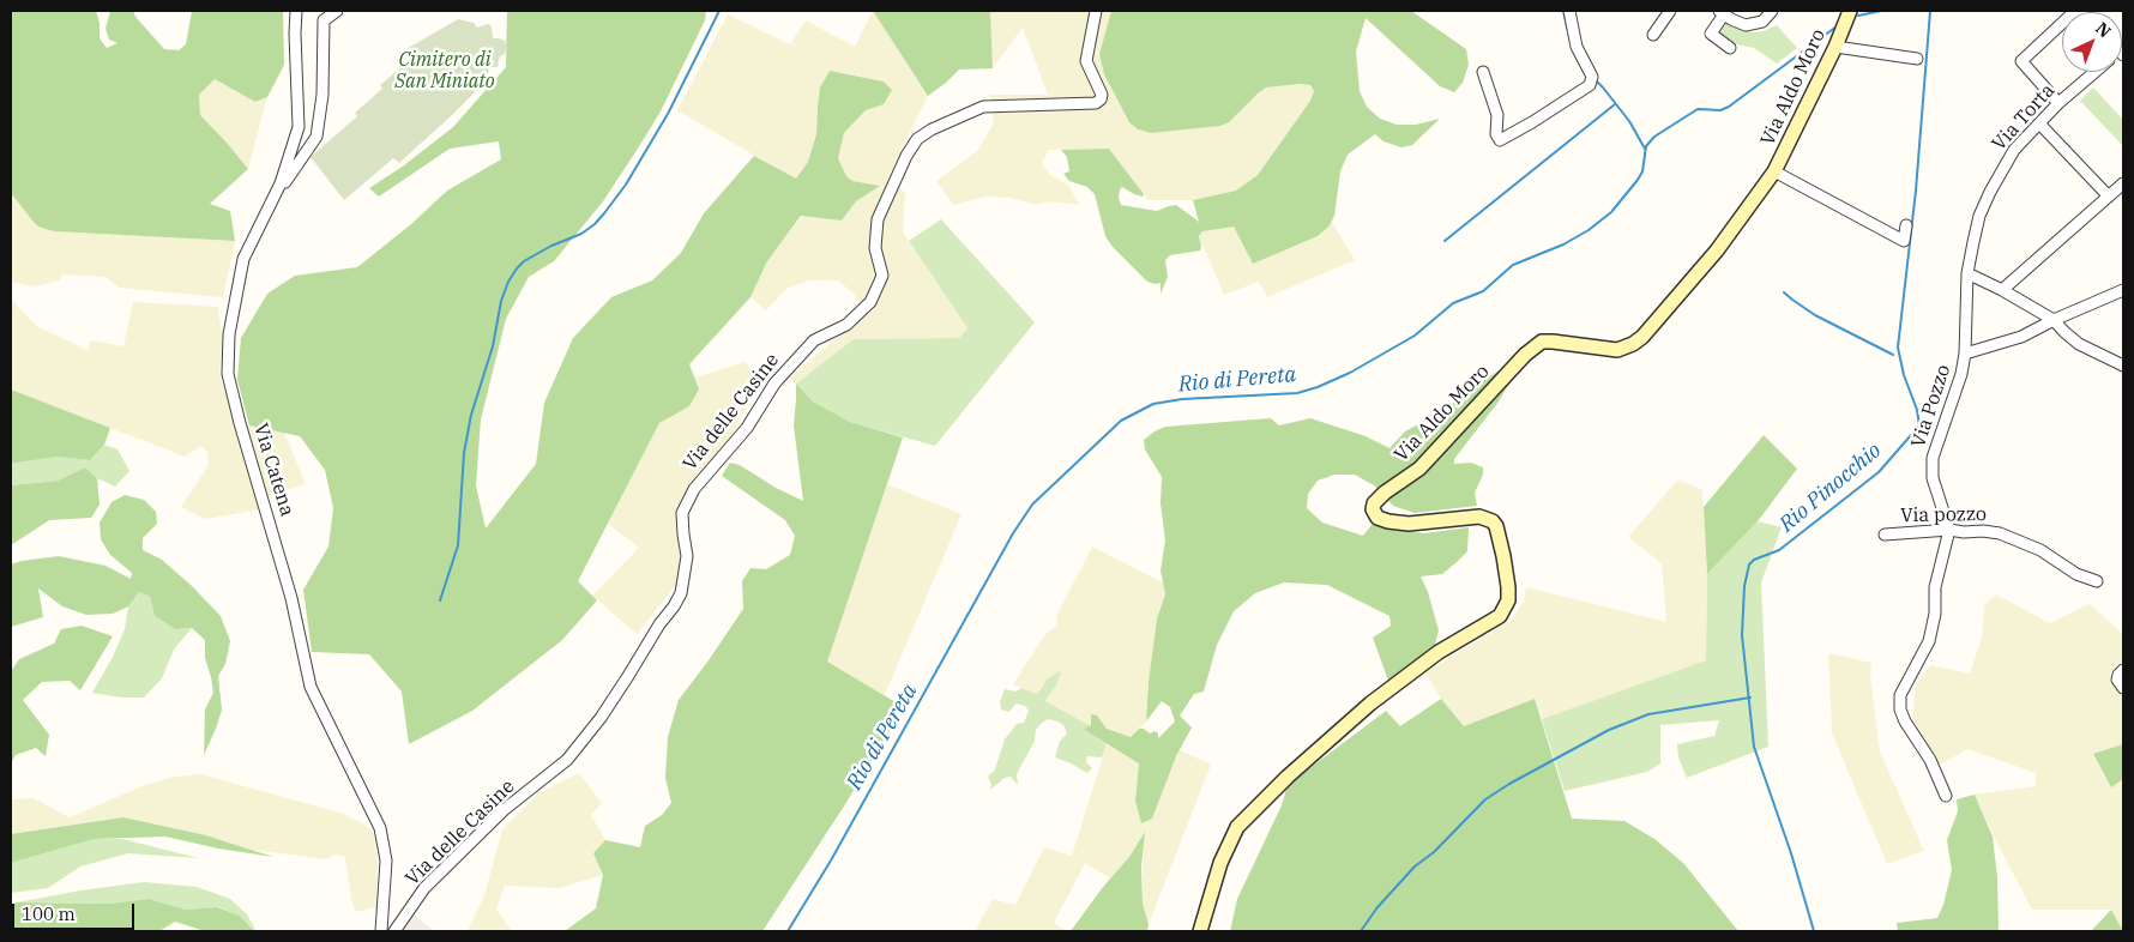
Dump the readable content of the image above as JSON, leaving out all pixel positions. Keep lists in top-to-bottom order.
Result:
{
  "streets": {
    "main road": ["Via Aldo Moro"],
    "street": [
      "Via Torta",
      "Via Pozzo",
      "Via delle Casine",
      "Via Catena",
      "Via pozzo"
    ]
  },
  "crossings": [
    ["Via Torta", "Via Pozzo"],
    ["Via Pozzo", "Via pozzo"]
  ],
  "water": ["Rio di Pereta", "Rio Pinocchio"],
  "parks": ["Cimitero di San Miniato"],
  "scale_bar": "100 m",
  "north": "top right"
}
